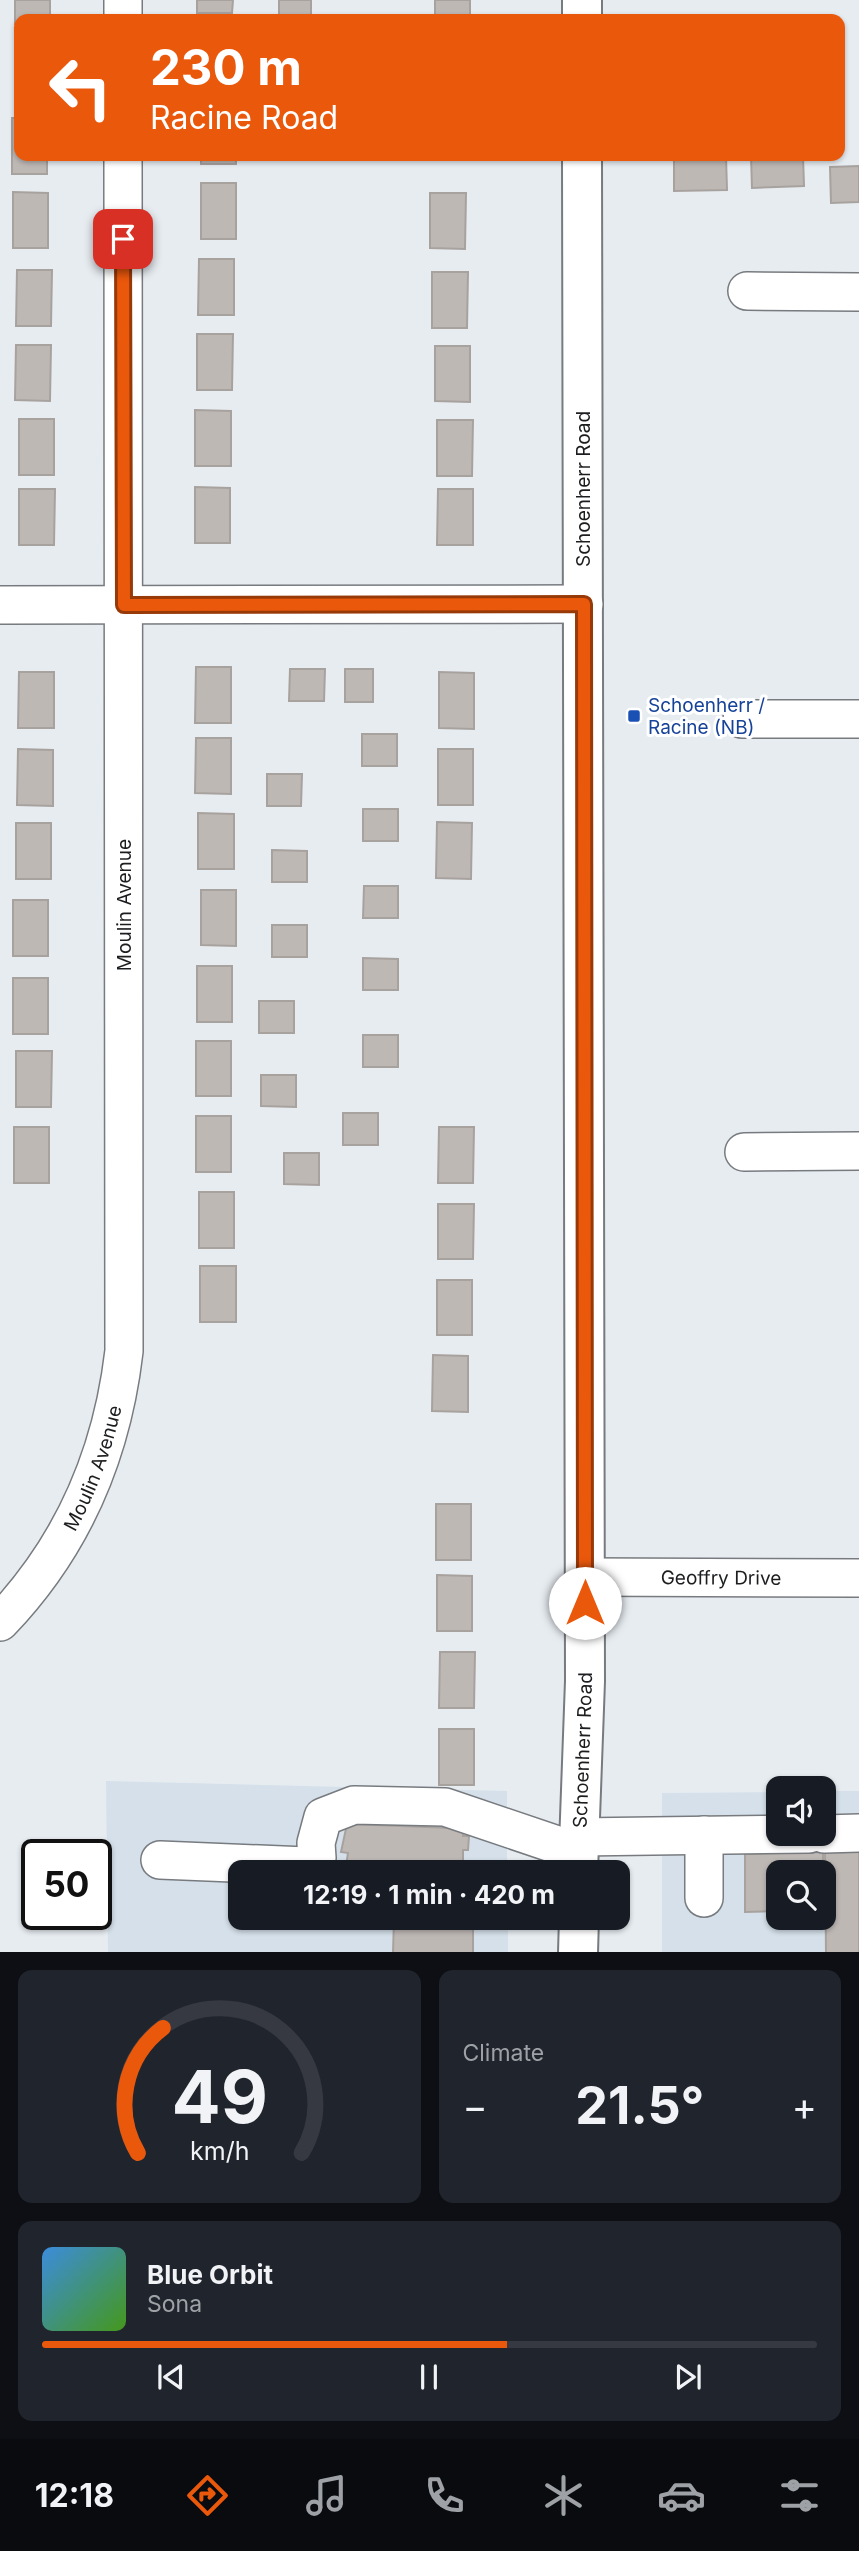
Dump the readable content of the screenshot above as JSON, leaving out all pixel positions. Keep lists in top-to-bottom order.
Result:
{
  "streets": {
    "main road": ["Schoenherr Road"],
    "street": ["Moulin Avenue", "Geoffry Drive"]
  },
  "crossings": [
    ["Schoenherr Road", "Geoffry Drive"]
  ],
  "places": {
    "transit": ["Schoenherr / Racine (NB)"]
  },
  "page": {
    "turn": ["230 m", "Racine Road"],
    "limit": "50",
    "trip": "12:19 · 1 min · 420 m",
    "tile": "Climate",
    "heat": ["−", "21.5°", "+"],
    "song": ["Blue Orbit", "Sona"],
    "tabs": "12:18",
    "gauge": ["49", "km/h"]
  }
}
